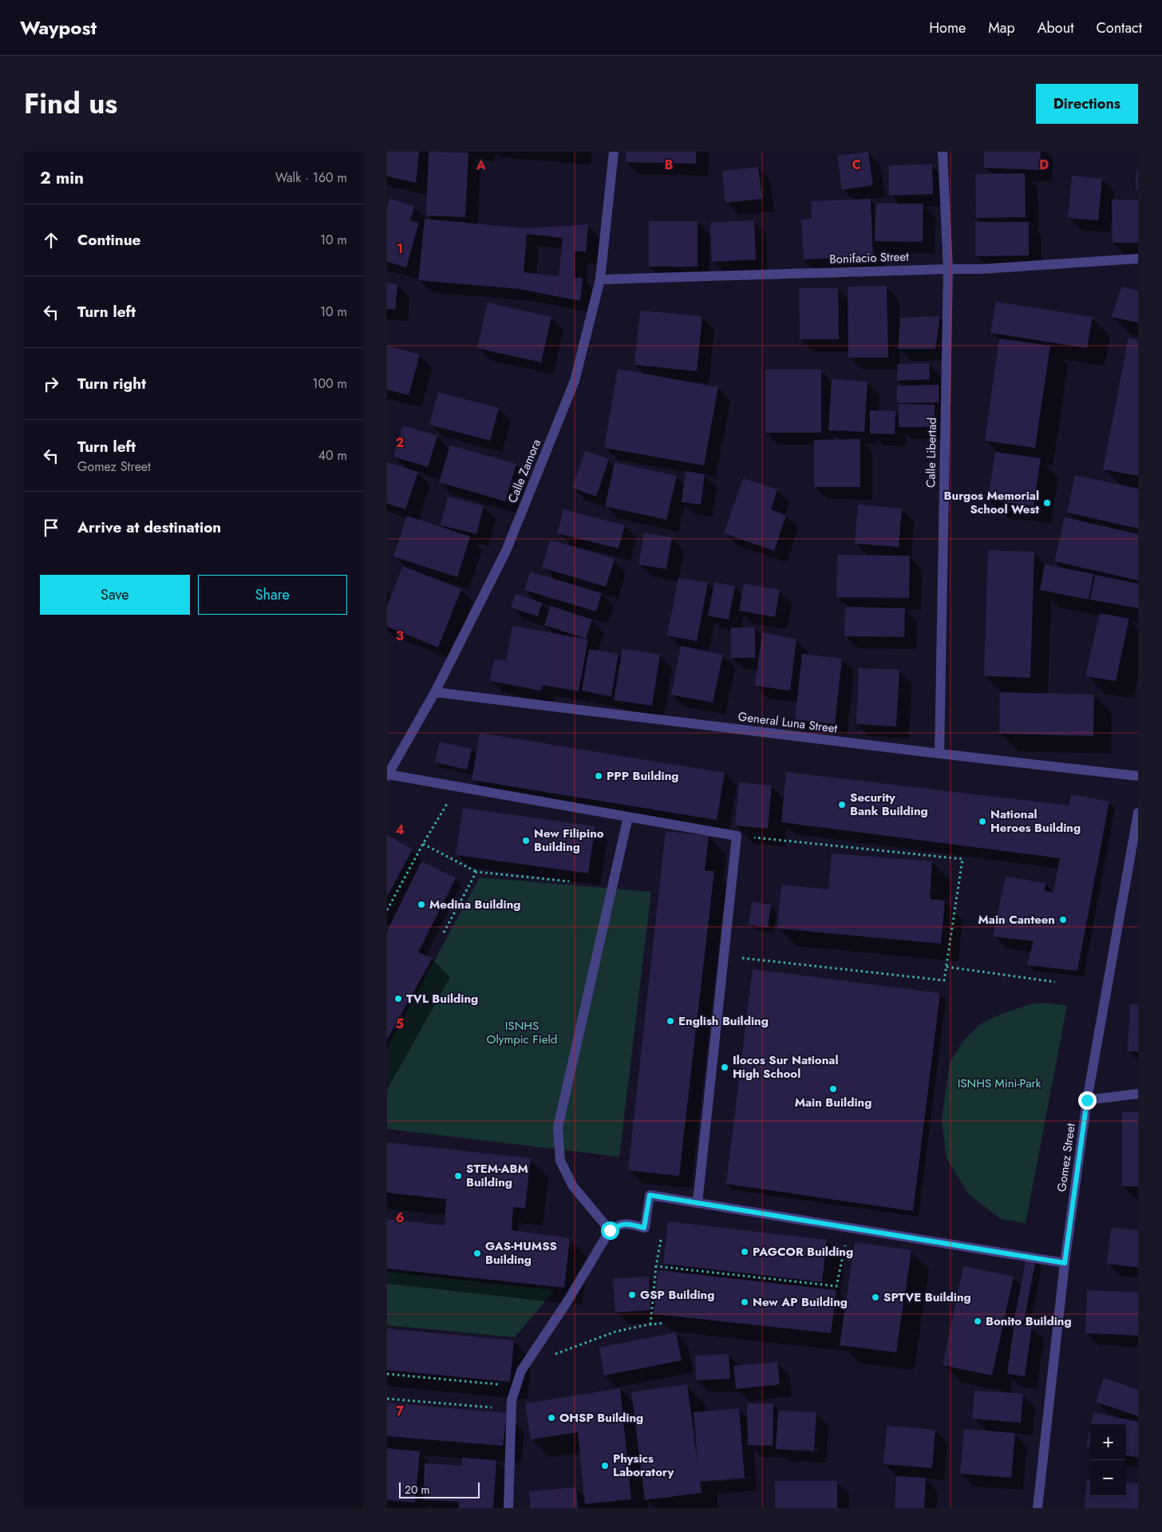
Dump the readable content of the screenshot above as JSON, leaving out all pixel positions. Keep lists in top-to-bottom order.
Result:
{
  "streets": {
    "street": [
      "Bonifacio Street",
      "Calle Libertad",
      "Calle Zamora",
      "General Luna Street",
      "Gomez Street"
    ]
  },
  "crossings": [
    ["Bonifacio Street", "Calle Libertad"],
    ["Bonifacio Street", "Calle Zamora"],
    ["Calle Libertad", "General Luna Street"],
    ["Calle Zamora", "General Luna Street"]
  ],
  "parks": ["ISNHS Olympic Field", "ISNHS Mini-Park"],
  "places": [
    "Burgos Memorial School West",
    "PPP Building",
    "Security Bank Building",
    "National Heroes Building",
    "New Filipino Building",
    "Medina Building",
    "Main Canteen",
    "TVL Building",
    "English Building",
    "Ilocos Sur National High School",
    "Main Building",
    "STEM-ABM Building",
    "PAGCOR Building",
    "GAS-HUMSS Building",
    "GSP Building",
    "SPTVE Building",
    "New AP Building",
    "Bonito Building",
    "OHSP Building",
    "Physics Laboratory"
  ],
  "scale_bar": "20 m",
  "page": {
    "header": "Waypost",
    "nav": [
      "Home",
      "Map",
      "About",
      "Contact"
    ],
    "title": "Find us",
    "buttons": [
      "Directions",
      ["Save", "Share"]
    ],
    "heading": ["2 min", "Walk · 160 m"],
    "list": [
      ["Continue", "10 m"],
      ["Turn left", "10 m"],
      ["Turn right", "100 m"],
      ["Turn left", "Gomez Street", "40 m"],
      "Arrive at destination"
    ],
    "map_buttons": ["+", "−"],
    "scale": "20 m"
  },
  "grid": {
    "columns": [
      "A",
      "B",
      "C",
      "D"
    ],
    "rows": [
      "1",
      "2",
      "3",
      "4",
      "5",
      "6",
      "7"
    ]
  }
}
